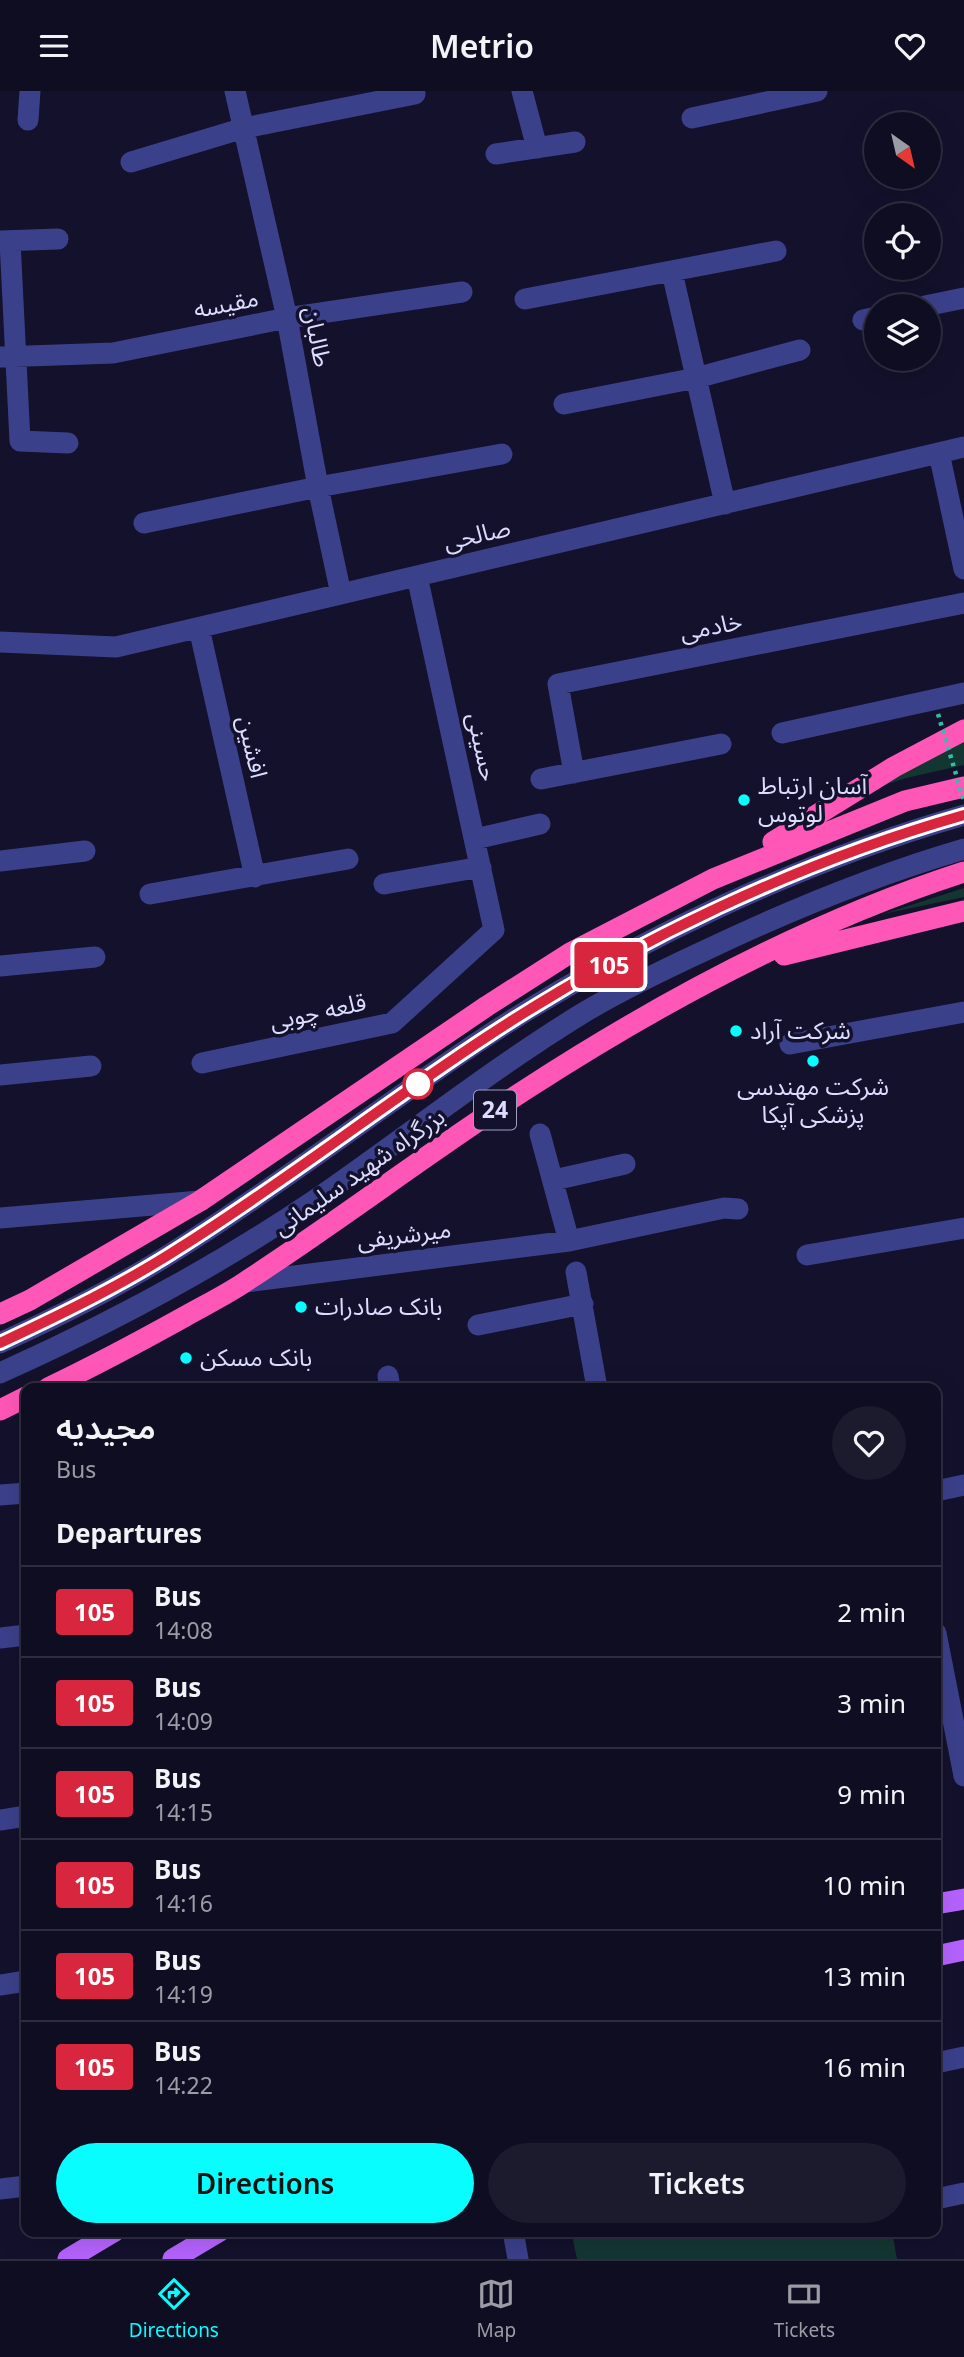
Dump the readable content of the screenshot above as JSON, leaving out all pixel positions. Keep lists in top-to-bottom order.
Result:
{
  "streets": {
    "highway": ["24", "بزرگراه شهید سلیمانی"],
    "street": [
      "مقیسه",
      "طالبان",
      "صالحی",
      "خادمی",
      "افشین",
      "حسینی",
      "قلعه چوبی",
      "میرشریفی"
    ]
  },
  "crossings": [
    ["مقیسه", "طالبان"],
    ["طالبان", "صالحی"],
    ["صالحی", "افشین"],
    ["صالحی", "حسینی"],
    ["حسینی", "قلعه چوبی"],
    ["بزرگراه شهید سلیمانی", "میرشریفی"]
  ],
  "places": [
    "آسان ارتباط لوتوس",
    "شرکت آراد",
    "شرکت مهندسی پزشکی آپکا",
    "بانک صادرات",
    "بانک مسکن"
  ],
  "lines": ["bus line 105"],
  "north": "bottom right",
  "page": {
    "header": "Metrio",
    "on_map": "105",
    "heading": [
      ["مجیدیه", "Bus"],
      "Departures"
    ],
    "list": [
      {
        "mark": "105",
        "name": "Bus",
        "note": "14:08",
        "value": "2 min"
      },
      {
        "mark": "105",
        "name": "Bus",
        "note": "14:09",
        "value": "3 min"
      },
      {
        "mark": "105",
        "name": "Bus",
        "note": "14:15",
        "value": "9 min"
      },
      {
        "mark": "105",
        "name": "Bus",
        "note": "14:16",
        "value": "10 min"
      },
      {
        "mark": "105",
        "name": "Bus",
        "note": "14:19",
        "value": "13 min"
      },
      {
        "mark": "105",
        "name": "Bus",
        "note": "14:22",
        "value": "16 min"
      }
    ],
    "buttons": ["Directions", "Tickets"],
    "tabs": ["Directions", "Map", "Tickets"]
  }
}
